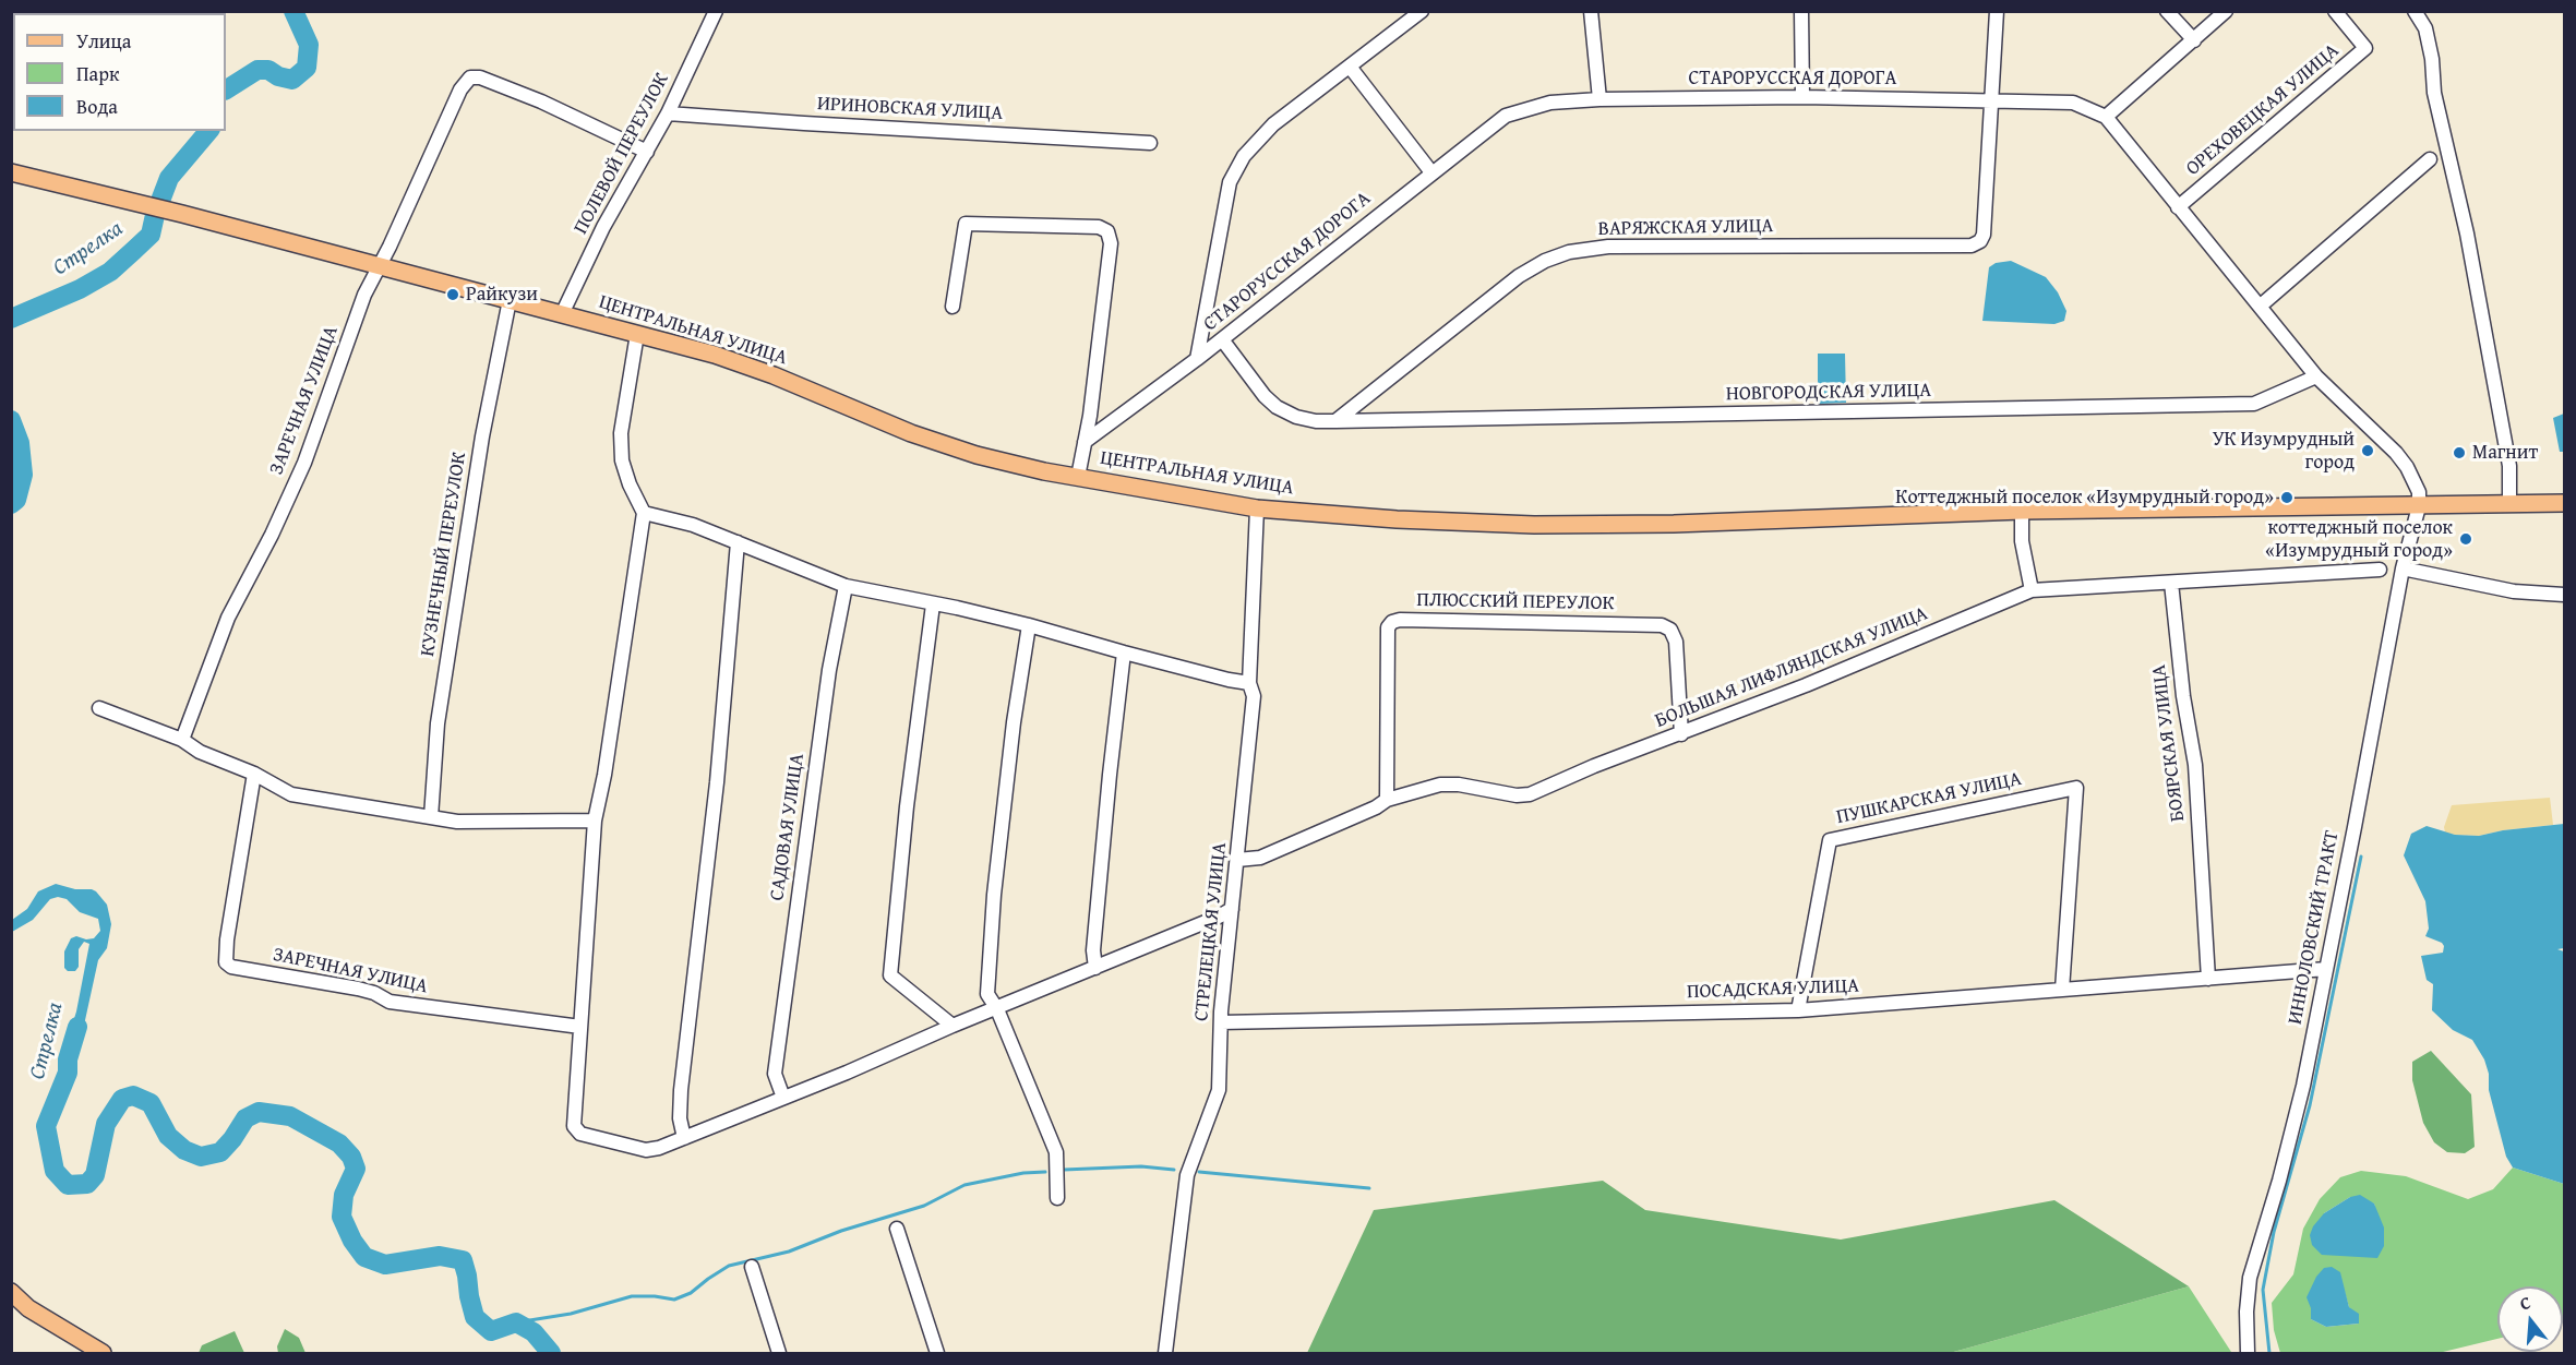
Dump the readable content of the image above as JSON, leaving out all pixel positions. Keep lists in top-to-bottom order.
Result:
{
  "streets": {
    "main road": ["ЦЕНТРАЛЬНАЯ УЛИЦА"],
    "street": [
      "СТАРОРУССКАЯ ДОРОГА",
      "ИРИНОВСКАЯ УЛИЦА",
      "ОРЕХОВЕЦКАЯ УЛИЦА",
      "ПОЛЕВОЙ ПЕРЕУЛОК",
      "ВАРЯЖСКАЯ УЛИЦА",
      "НОВГОРОДСКАЯ УЛИЦА",
      "ЗАРЕЧНАЯ УЛИЦА",
      "КУЗНЕЧНЫЙ ПЕРЕУЛОК",
      "ПЛЮССКИЙ ПЕРЕУЛОК",
      "БОЛЬШАЯ ЛИФЛЯНДСКАЯ УЛИЦА",
      "БОЯРСКАЯ УЛИЦА",
      "ПУШКАРСКАЯ УЛИЦА",
      "САДОВАЯ УЛИЦА",
      "ИННОЛОВСКИЙ ТРАКТ",
      "СТРЕЛЕЦКАЯ УЛИЦА",
      "ПОСАДСКАЯ УЛИЦА"
    ]
  },
  "crossings": [
    ["СТАРОРУССКАЯ ДОРОГА", "ОРЕХОВЕЦКАЯ УЛИЦА"],
    ["СТАРОРУССКАЯ ДОРОГА", "ВАРЯЖСКАЯ УЛИЦА"],
    ["СТАРОРУССКАЯ ДОРОГА", "ЦЕНТРАЛЬНАЯ УЛИЦА"],
    ["СТАРОРУССКАЯ ДОРОГА", "НОВГОРОДСКАЯ УЛИЦА"],
    ["СТАРОРУССКАЯ ДОРОГА", "ИННОЛОВСКИЙ ТРАКТ"],
    ["ИРИНОВСКАЯ УЛИЦА", "ПОЛЕВОЙ ПЕРЕУЛОК"],
    ["ПОЛЕВОЙ ПЕРЕУЛОК", "ЦЕНТРАЛЬНАЯ УЛИЦА"],
    ["ПОЛЕВОЙ ПЕРЕУЛОК", "ЗАРЕЧНАЯ УЛИЦА"],
    ["ВАРЯЖСКАЯ УЛИЦА", "НОВГОРОДСКАЯ УЛИЦА"],
    ["ЦЕНТРАЛЬНАЯ УЛИЦА", "ЗАРЕЧНАЯ УЛИЦА"],
    ["ЦЕНТРАЛЬНАЯ УЛИЦА", "КУЗНЕЧНЫЙ ПЕРЕУЛОК"],
    ["ЦЕНТРАЛЬНАЯ УЛИЦА", "ИННОЛОВСКИЙ ТРАКТ"],
    ["ЦЕНТРАЛЬНАЯ УЛИЦА", "СТРЕЛЕЦКАЯ УЛИЦА"],
    ["ПЛЮССКИЙ ПЕРЕУЛОК", "БОЛЬШАЯ ЛИФЛЯНДСКАЯ УЛИЦА"],
    ["БОЛЬШАЯ ЛИФЛЯНДСКАЯ УЛИЦА", "БОЯРСКАЯ УЛИЦА"],
    ["БОЛЬШАЯ ЛИФЛЯНДСКАЯ УЛИЦА", "СТРЕЛЕЦКАЯ УЛИЦА"],
    ["БОЯРСКАЯ УЛИЦА", "ПОСАДСКАЯ УЛИЦА"],
    ["ПУШКАРСКАЯ УЛИЦА", "ПОСАДСКАЯ УЛИЦА"],
    ["ИННОЛОВСКИЙ ТРАКТ", "ПОСАДСКАЯ УЛИЦА"],
    ["СТРЕЛЕЦКАЯ УЛИЦА", "ПОСАДСКАЯ УЛИЦА"]
  ],
  "water": ["Стрелка"],
  "places": [
    "Райкузи",
    "УК Изумрудный город",
    "Магнит",
    "Коттеджный поселок «Изумрудный город»",
    "коттеджный поселок «Изумрудный город»"
  ],
  "legend": ["Улица", "Парк", "Вода"],
  "north": "top"
}
